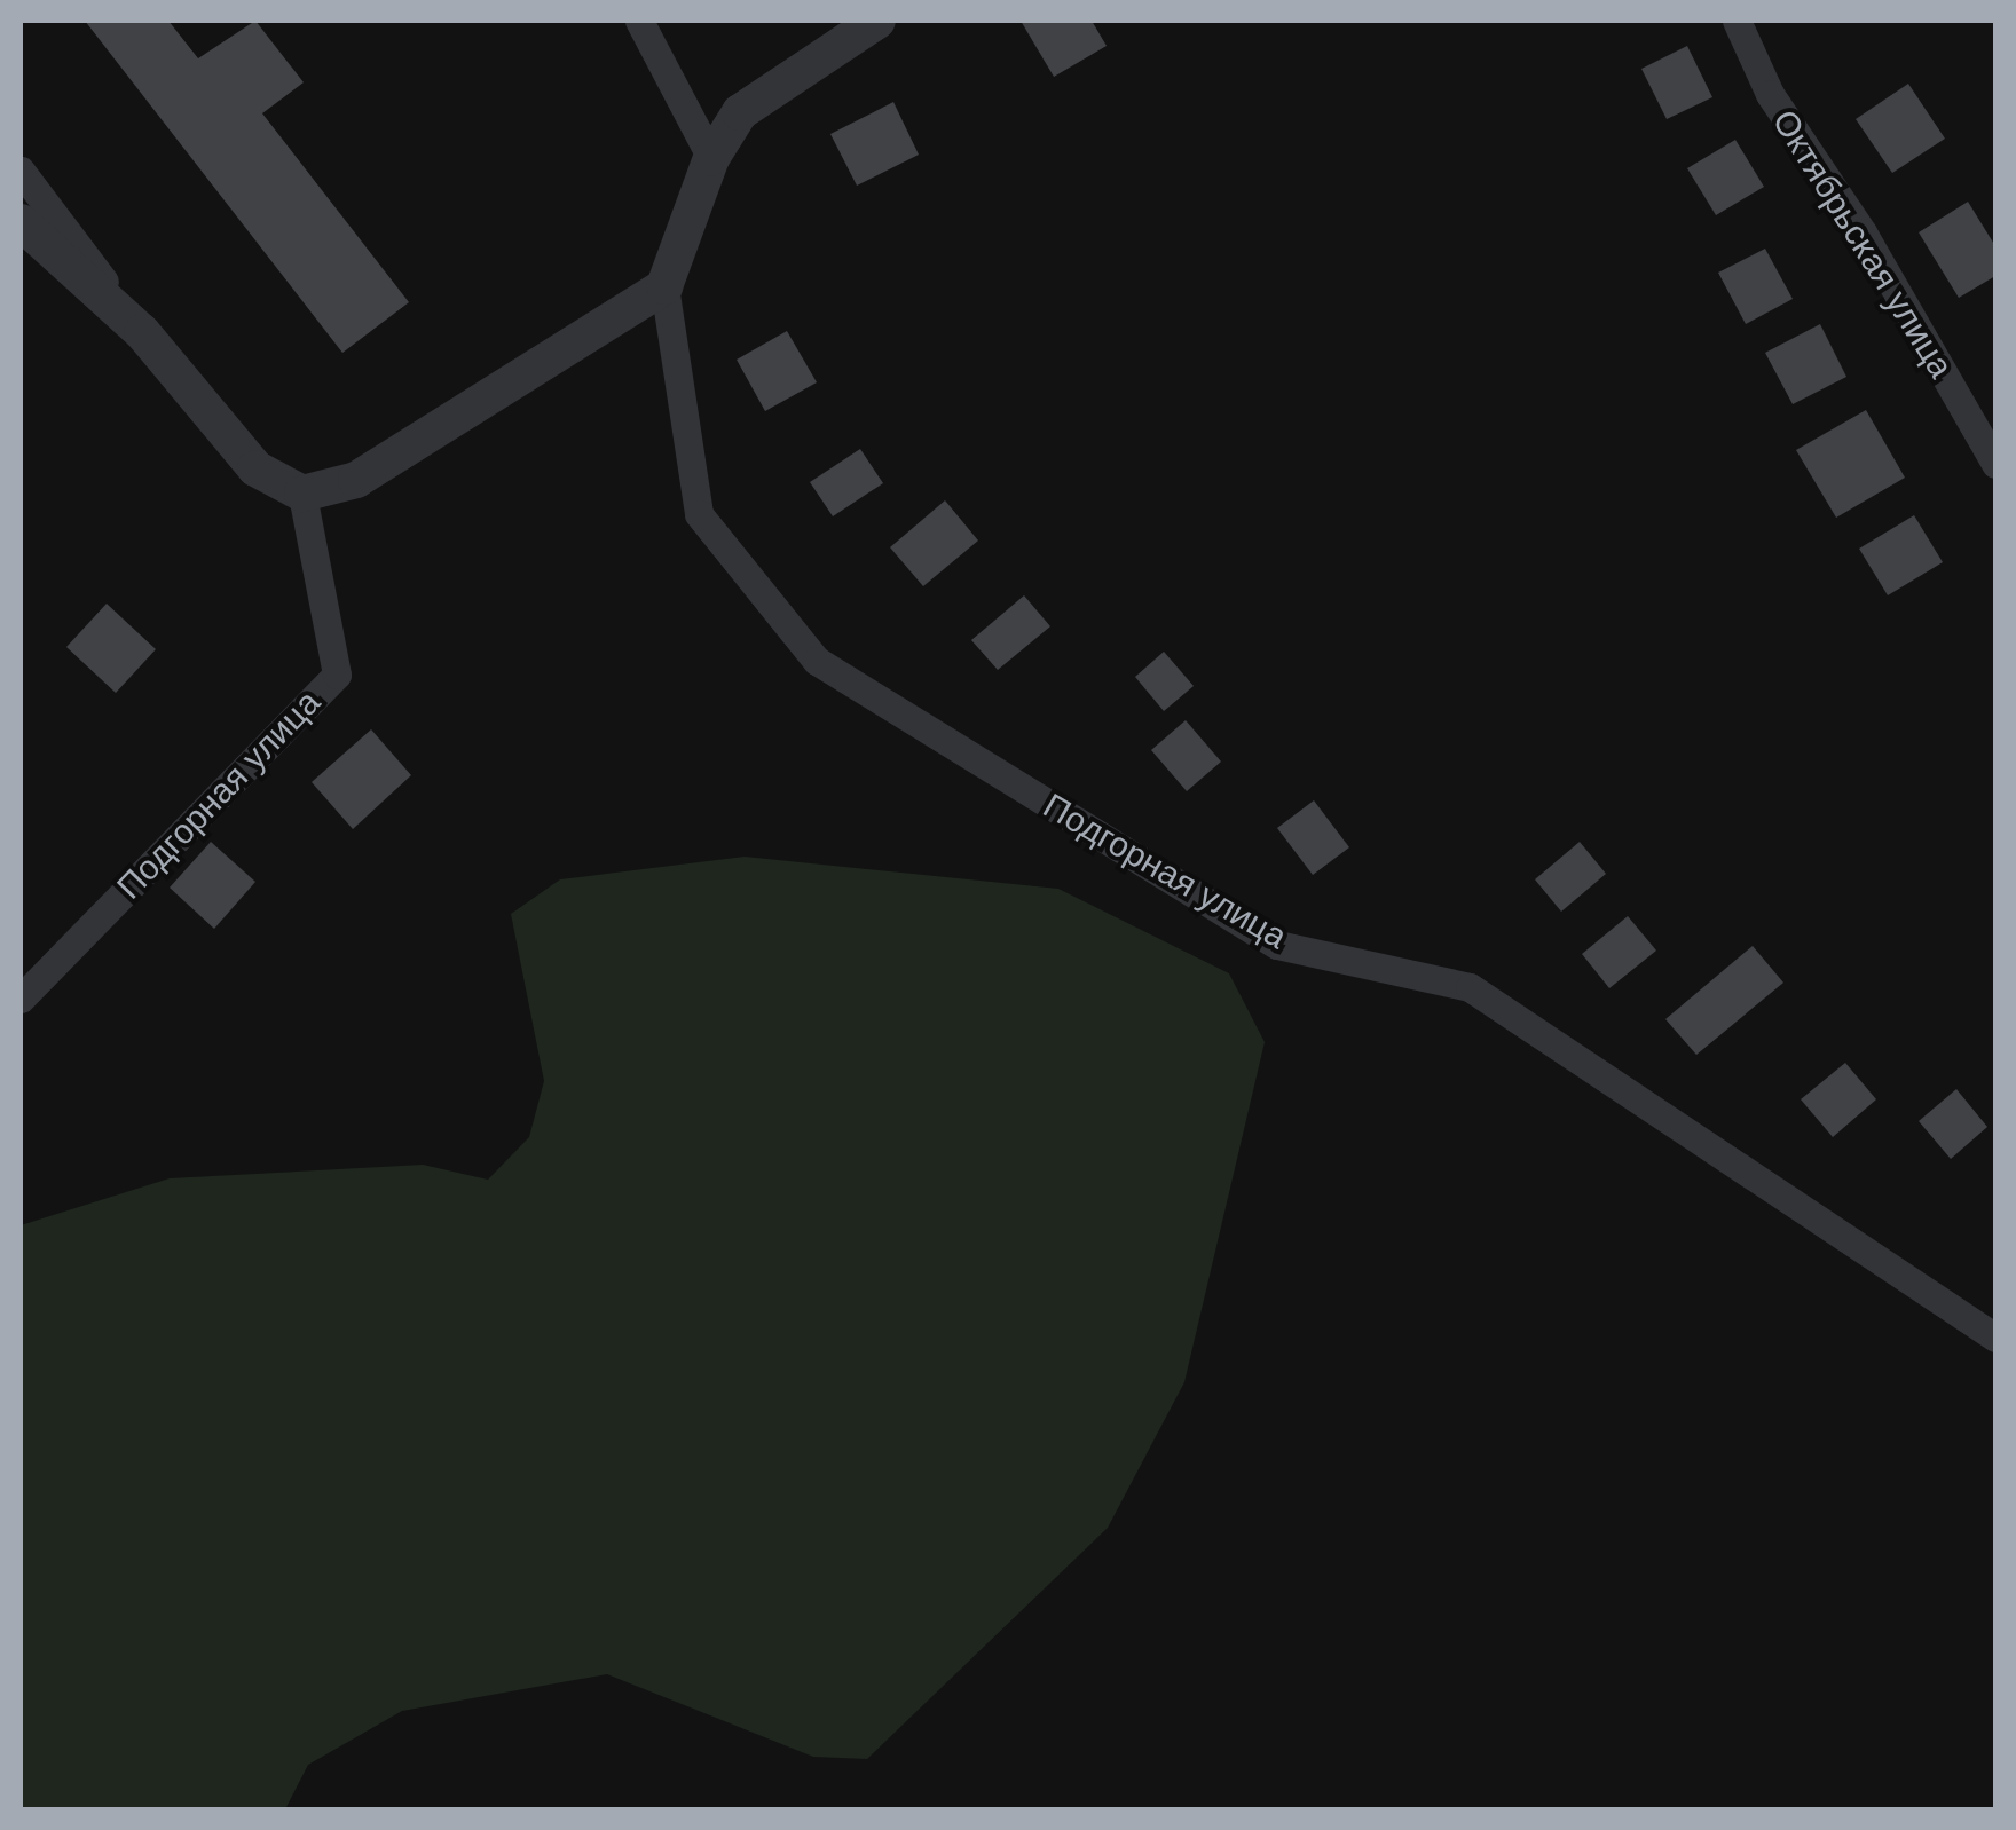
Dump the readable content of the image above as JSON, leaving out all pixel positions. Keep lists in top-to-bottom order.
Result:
{
  "streets": {
    "street": ["Октябрьская улица", "Подгорная улица"]
  }
}
